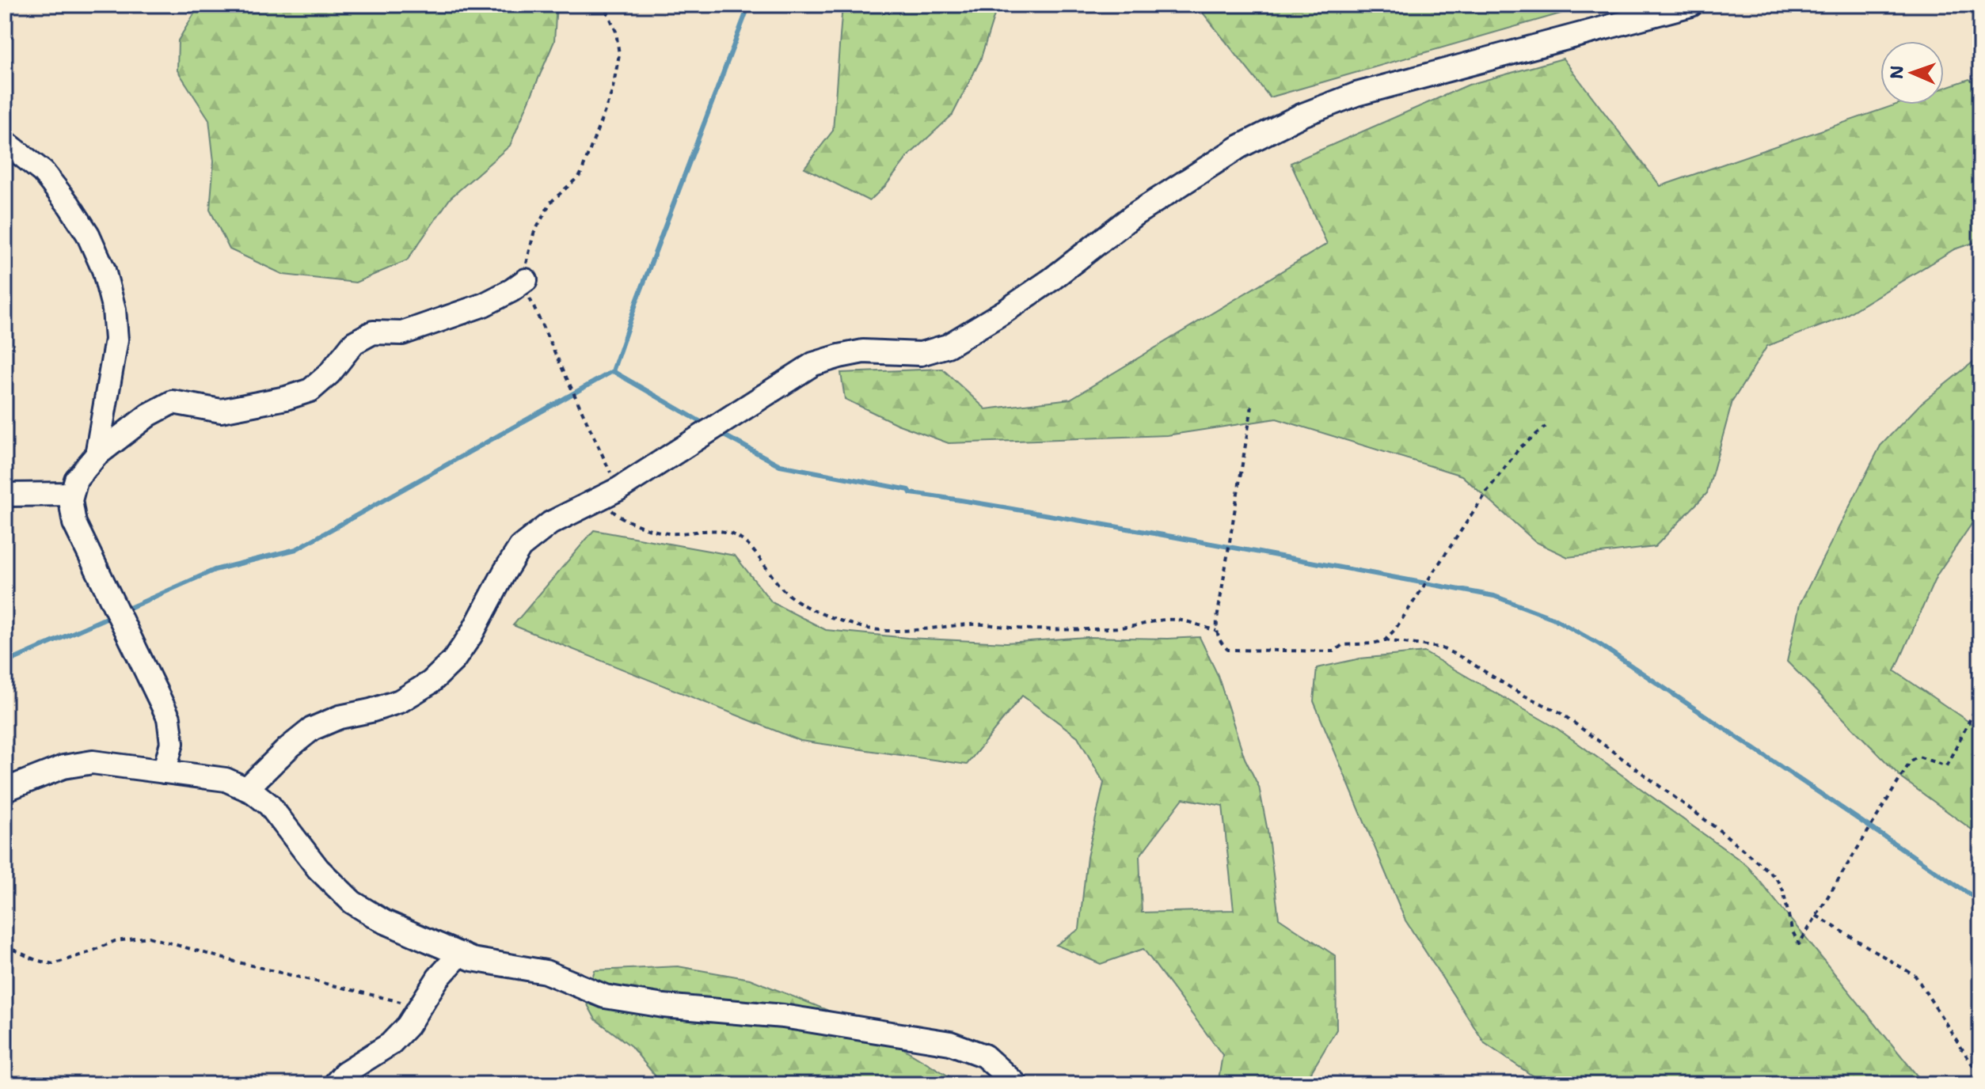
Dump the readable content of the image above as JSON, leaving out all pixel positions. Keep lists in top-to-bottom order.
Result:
{
  "north": "left"
}
